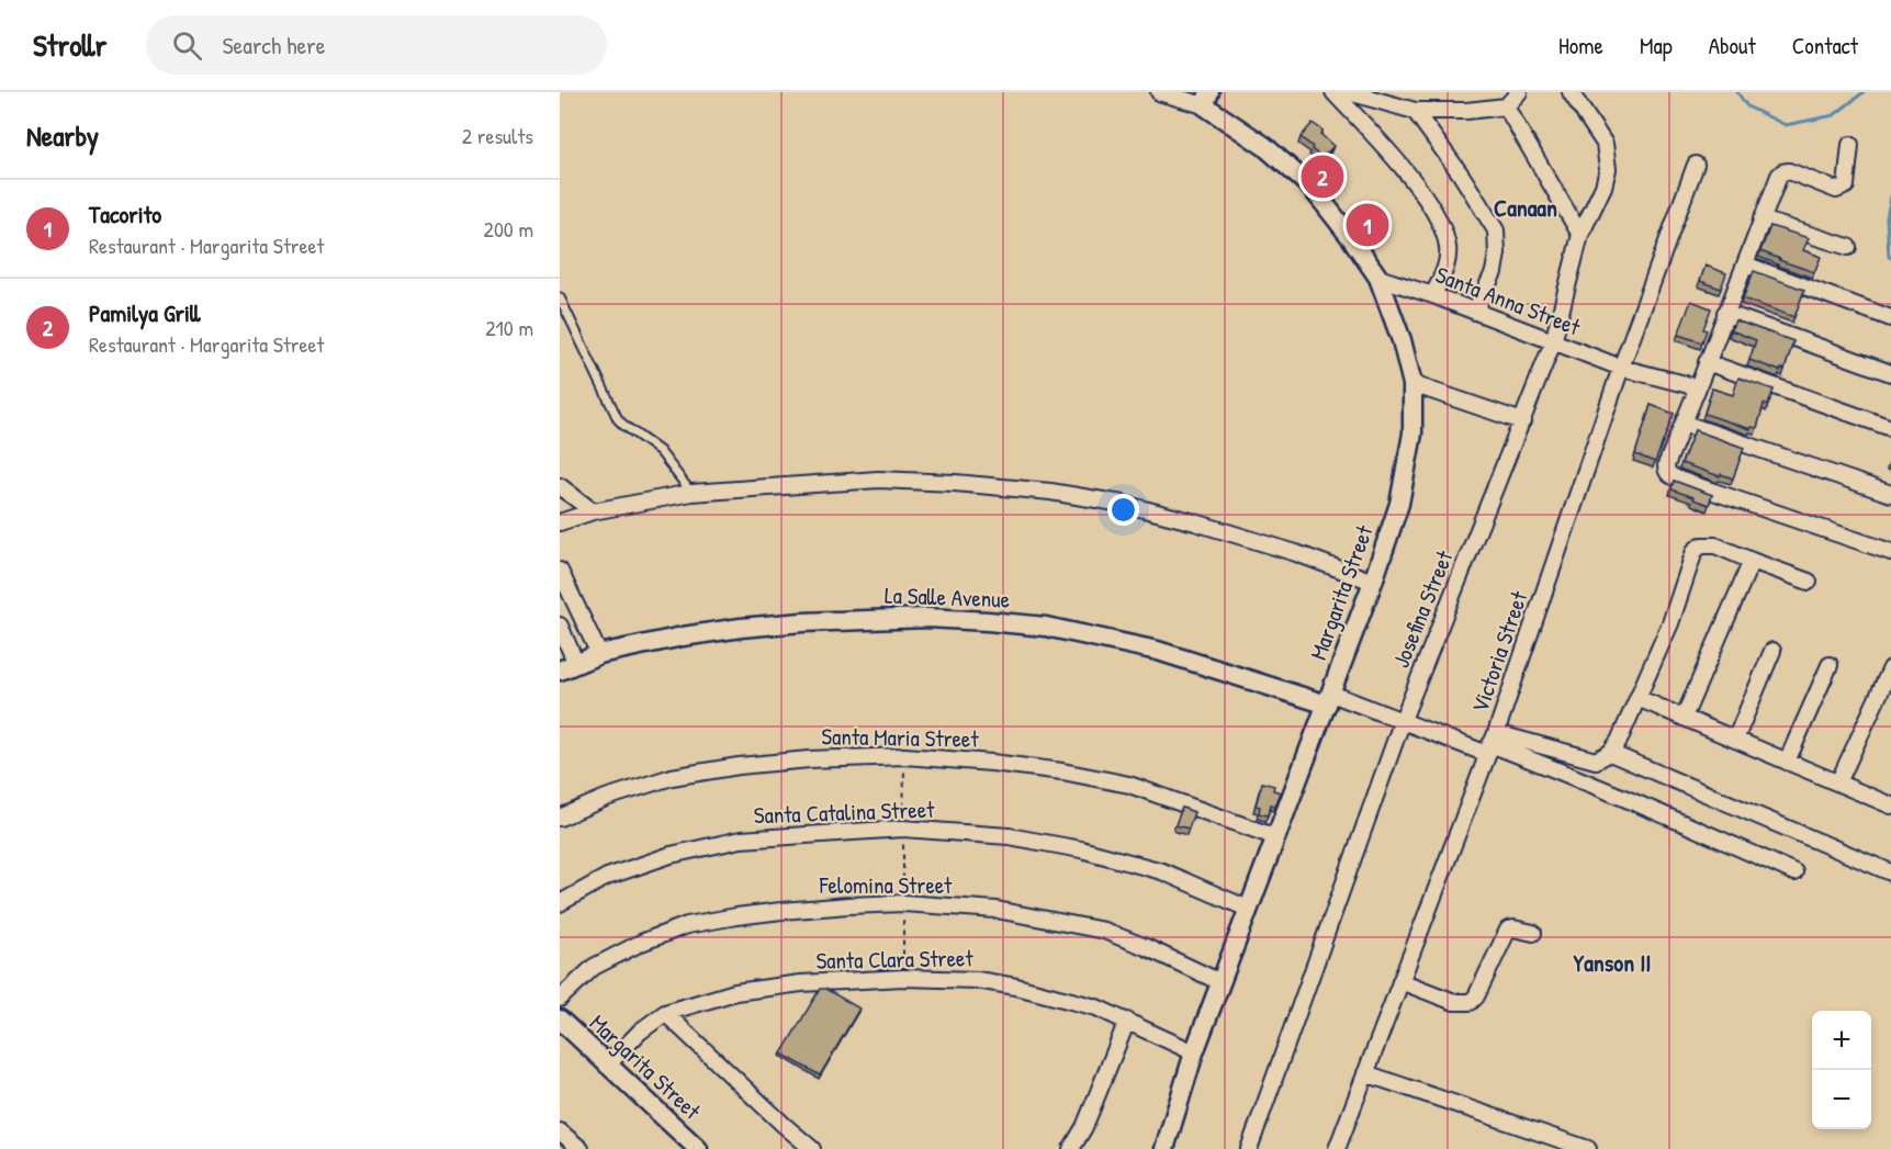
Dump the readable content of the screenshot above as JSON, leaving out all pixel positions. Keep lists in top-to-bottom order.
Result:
{
  "streets": {
    "street": [
      "Santa Anna Street",
      "Margarita Street",
      "La Salle Avenue",
      "Josefina Street",
      "Victoria Street",
      "Santa Maria Street",
      "Santa Catalina Street",
      "Felomina Street",
      "Santa Clara Street"
    ]
  },
  "crossings": [
    ["Santa Anna Street", "Margarita Street"],
    ["Santa Anna Street", "Josefina Street"],
    ["Santa Anna Street", "Victoria Street"],
    ["Margarita Street", "La Salle Avenue"],
    ["Margarita Street", "Santa Maria Street"],
    ["Margarita Street", "Santa Catalina Street"],
    ["Margarita Street", "Felomina Street"],
    ["Margarita Street", "Santa Clara Street"]
  ],
  "districts": ["Canaan", "Yanson II"],
  "page": {
    "header": "Strollr",
    "search": "Search here",
    "nav": [
      "Home",
      "Map",
      "About",
      "Contact"
    ],
    "heading": ["Nearby", "2 results"],
    "pins": ["2", "1"],
    "list": [
      {
        "mark": "1",
        "name": "Tacorito",
        "note": "Restaurant · Margarita Street",
        "value": "200 m"
      },
      {
        "mark": "2",
        "name": "Pamilya Grill",
        "note": "Restaurant · Margarita Street",
        "value": "210 m"
      }
    ],
    "map_buttons": ["+", "−"]
  }
}
